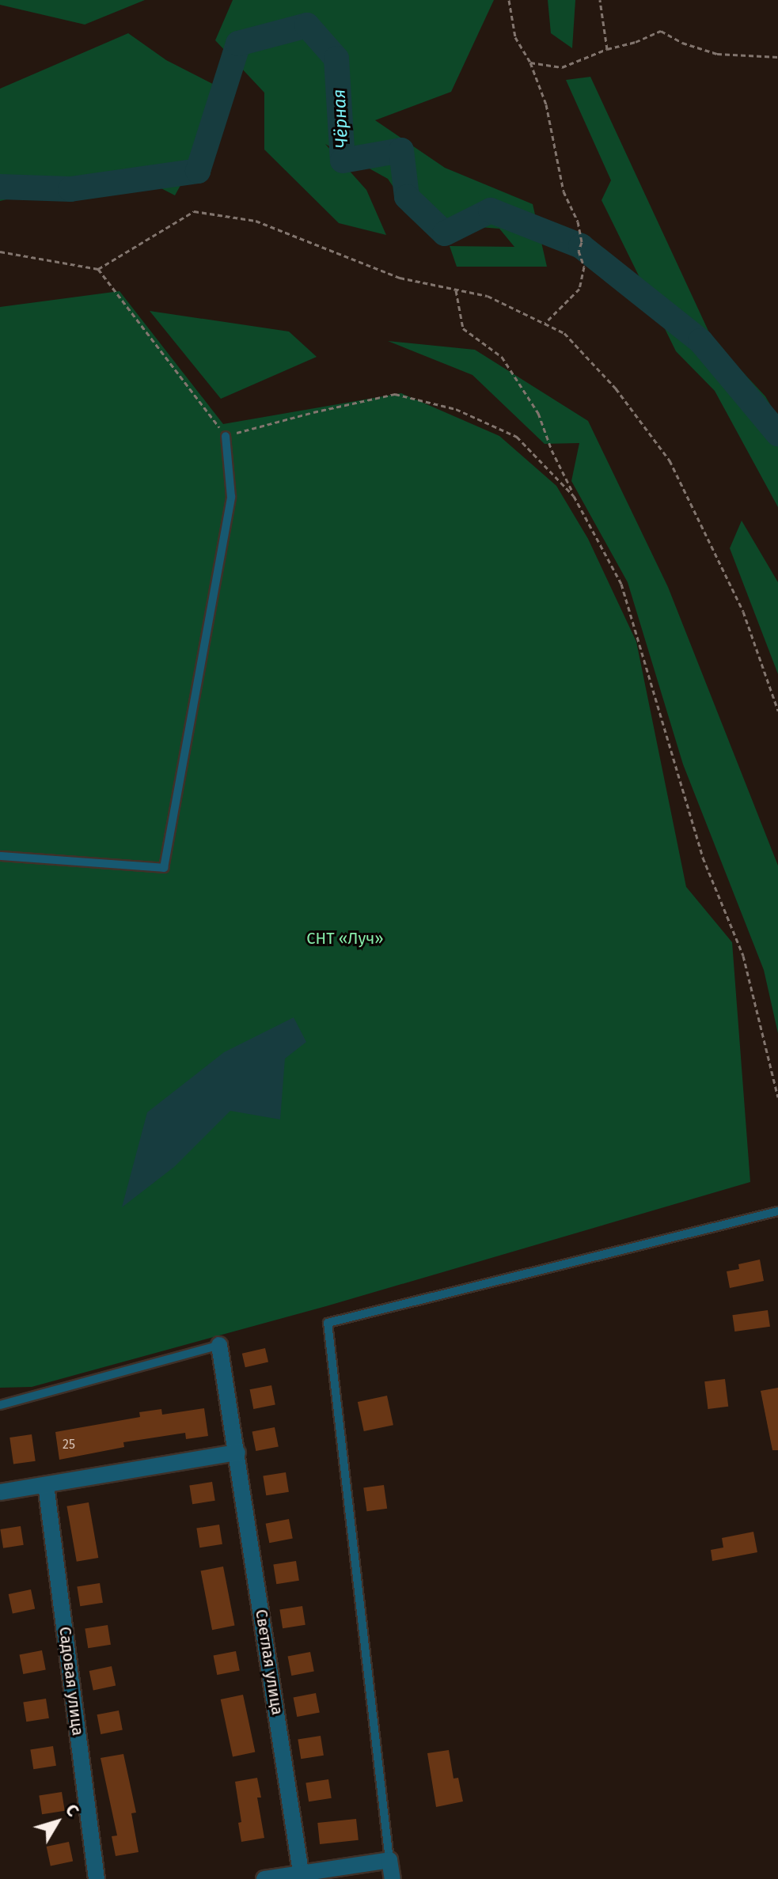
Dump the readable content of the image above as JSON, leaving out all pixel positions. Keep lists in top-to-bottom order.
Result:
{
  "streets": {
    "street": ["Светлая улица", "Садовая улица"]
  },
  "water": ["Чёрная"],
  "parks": ["СНТ «Луч»"],
  "house_numbers": ["25"],
  "north": "top right"
}
